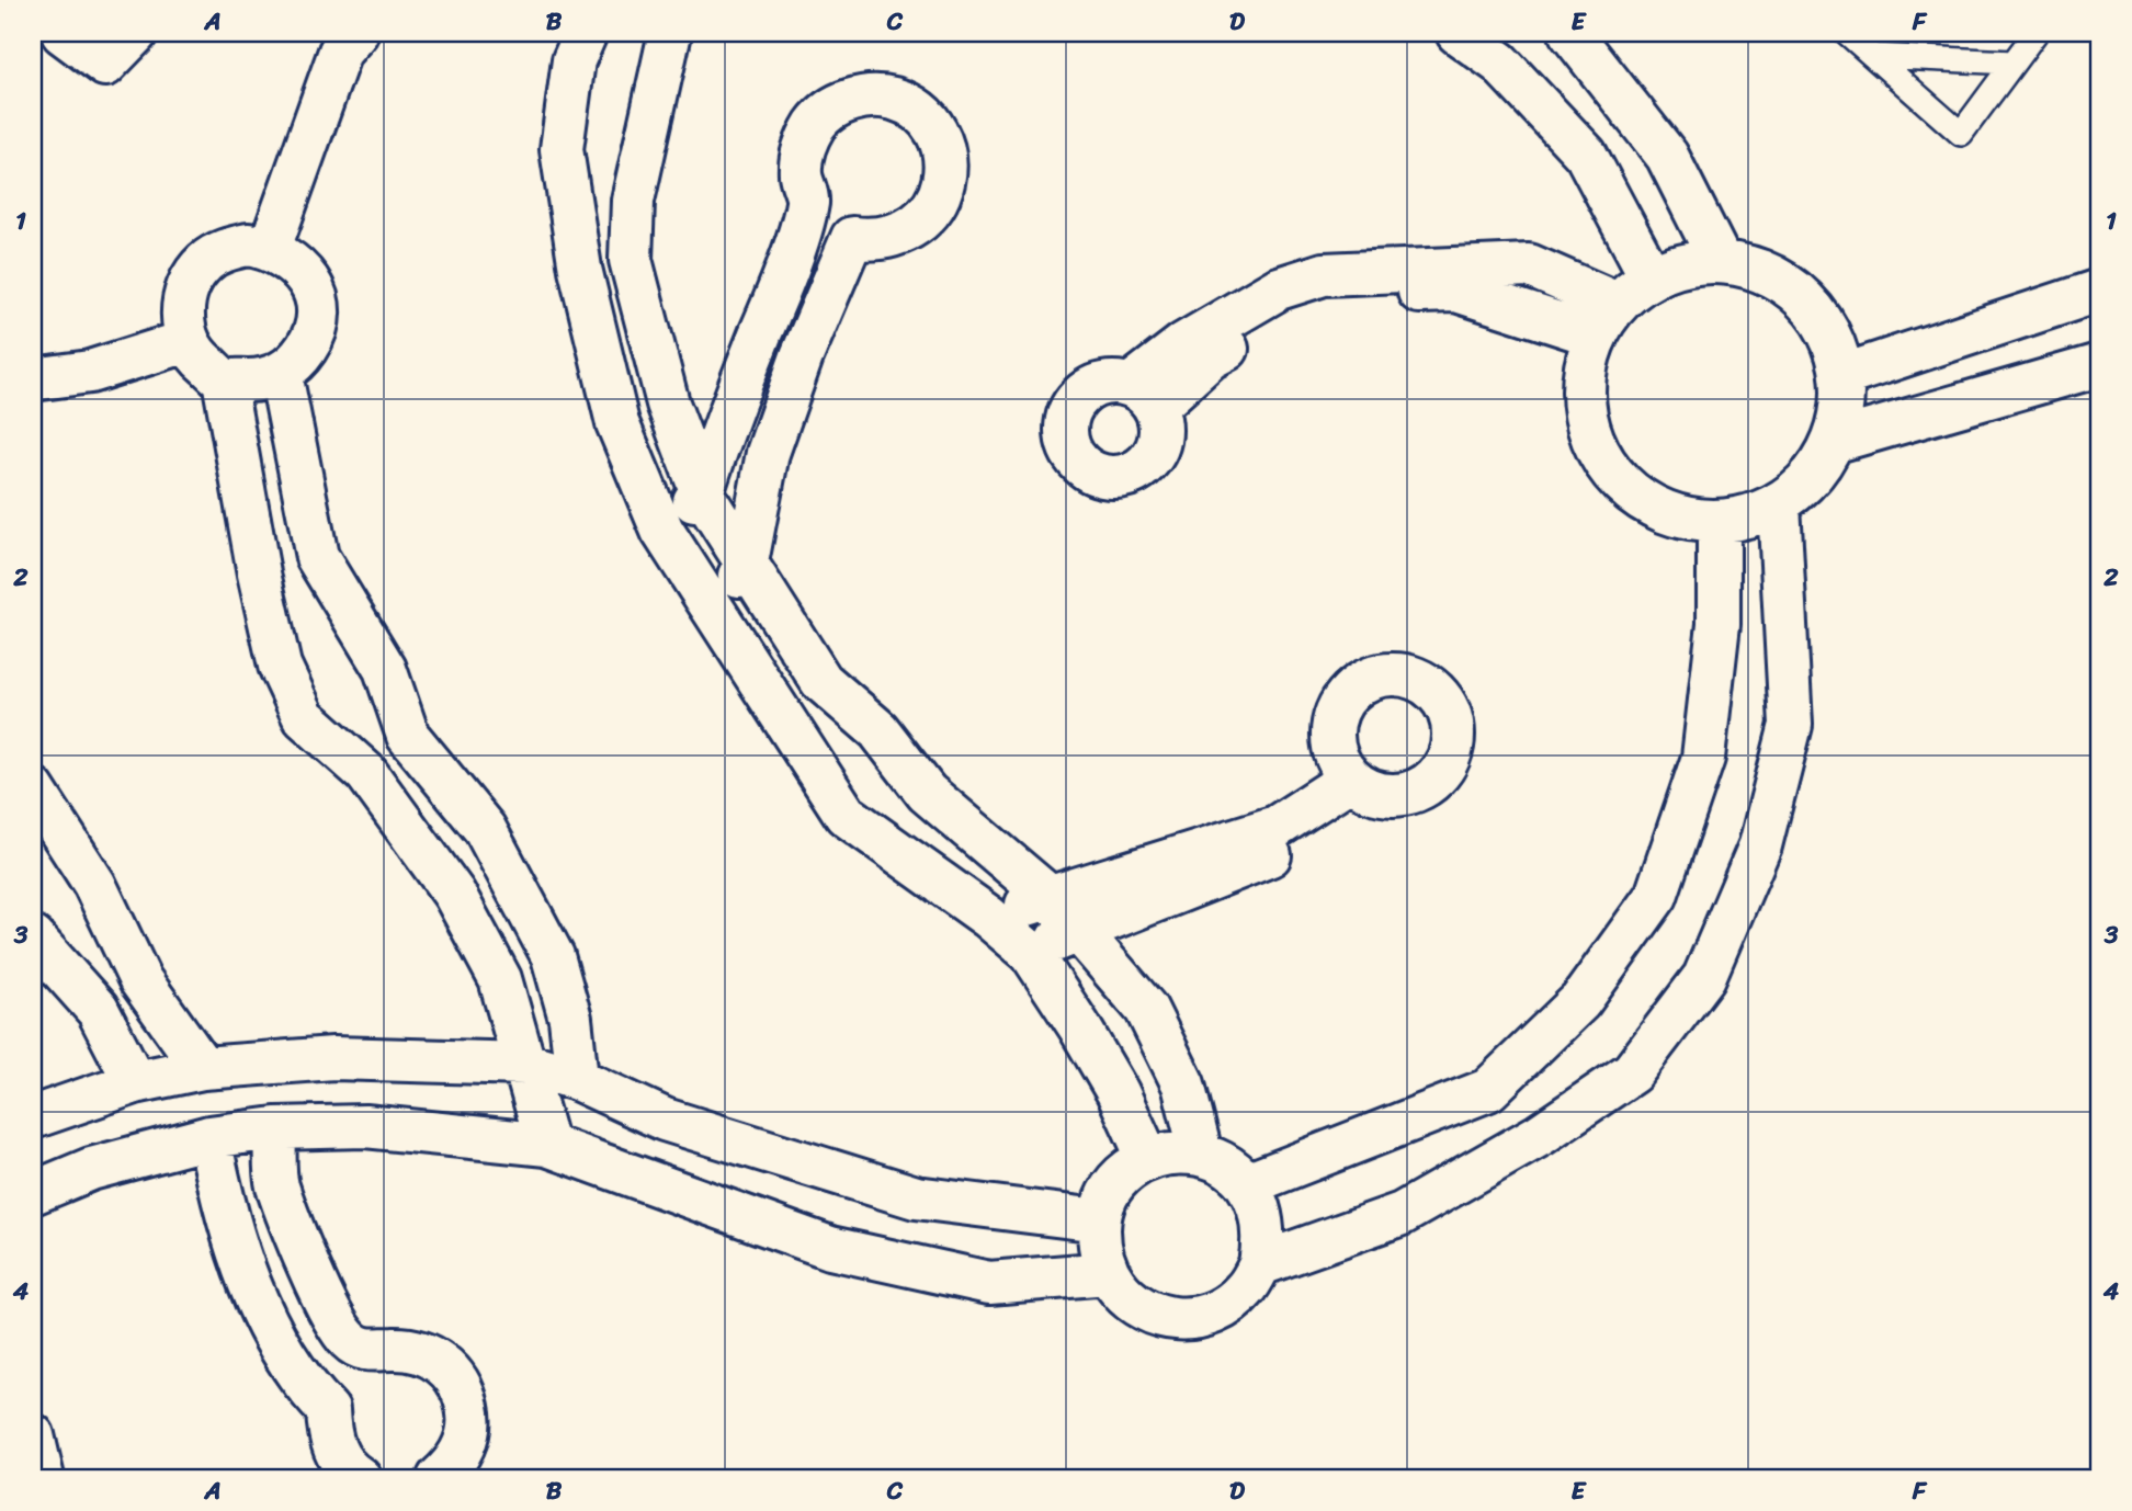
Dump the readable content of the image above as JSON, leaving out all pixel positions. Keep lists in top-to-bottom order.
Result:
{
  "grid": {
    "columns": [
      "A",
      "B",
      "C",
      "D",
      "E",
      "F"
    ],
    "rows": [
      "1",
      "2",
      "3",
      "4"
    ]
  }
}
